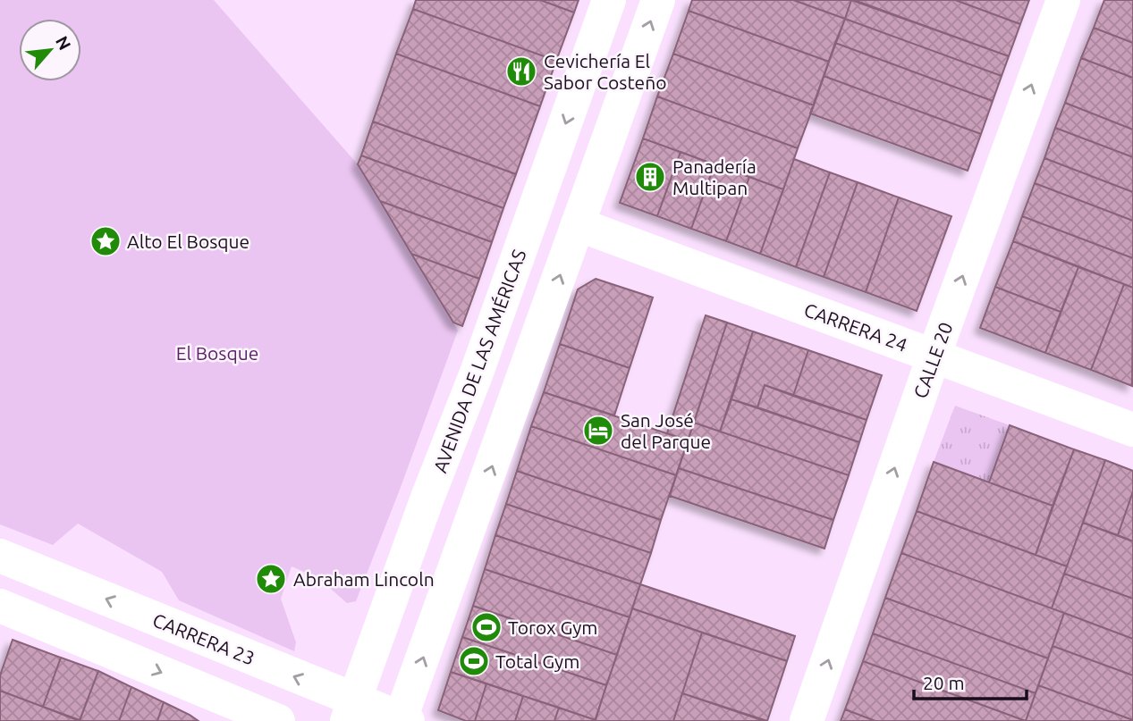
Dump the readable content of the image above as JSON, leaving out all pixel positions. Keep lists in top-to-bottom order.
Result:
{
  "streets": {
    "main road": [
      "CARRERA 24",
      "CALLE 20",
      "AVENIDA DE LAS AMÉRICAS",
      "CARRERA 23"
    ]
  },
  "crossings": [
    ["CARRERA 24", "CALLE 20"],
    ["AVENIDA DE LAS AMÉRICAS", "CARRERA 23"]
  ],
  "one_way": ["CALLE 20"],
  "parks": ["El Bosque"],
  "places": {
    "restaurant": ["Cevichería El Sabor Costeño"],
    "building": ["Panadería Multipan"],
    "place": ["Alto El Bosque", "Abraham Lincoln"],
    "hotel": ["San José del Parque"],
    "sports": ["Torox Gym", "Total Gym"]
  },
  "scale_bar": "20 m",
  "north": "top right"
}
